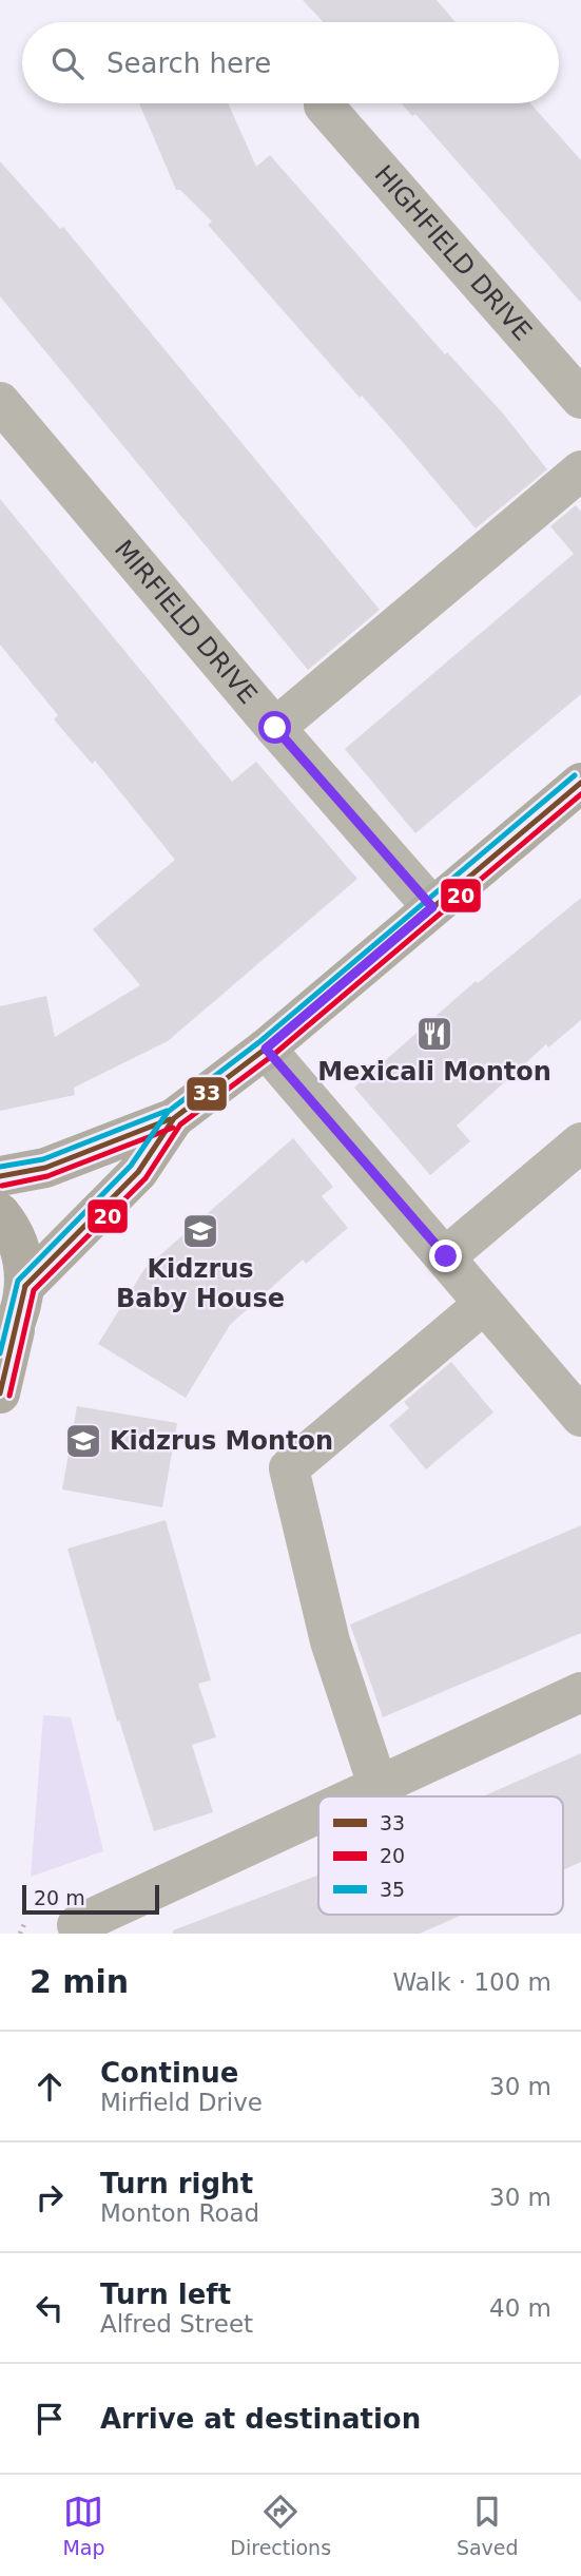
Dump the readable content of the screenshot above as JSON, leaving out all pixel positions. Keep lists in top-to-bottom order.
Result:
{
  "streets": {
    "street": ["HIGHFIELD DRIVE", "MIRFIELD DRIVE"]
  },
  "places": {
    "restaurant": ["Mexicali Monton"],
    "school or university": ["Kidzrus Baby House", "Kidzrus Monton"]
  },
  "lines": ["transit line 35", "transit line 33", "transit line 20"],
  "legend": ["33", "20", "35"],
  "scale_bar": "20 m",
  "page": {
    "search": "Search here",
    "scale": "20 m",
    "heading": ["2 min", "Walk · 100 m"],
    "list": [
      ["Continue", "Mirfield Drive", "30 m"],
      ["Turn right", "Monton Road", "30 m"],
      ["Turn left", "Alfred Street", "40 m"],
      "Arrive at destination"
    ],
    "nav": ["Map", "Directions", "Saved"]
  }
}
